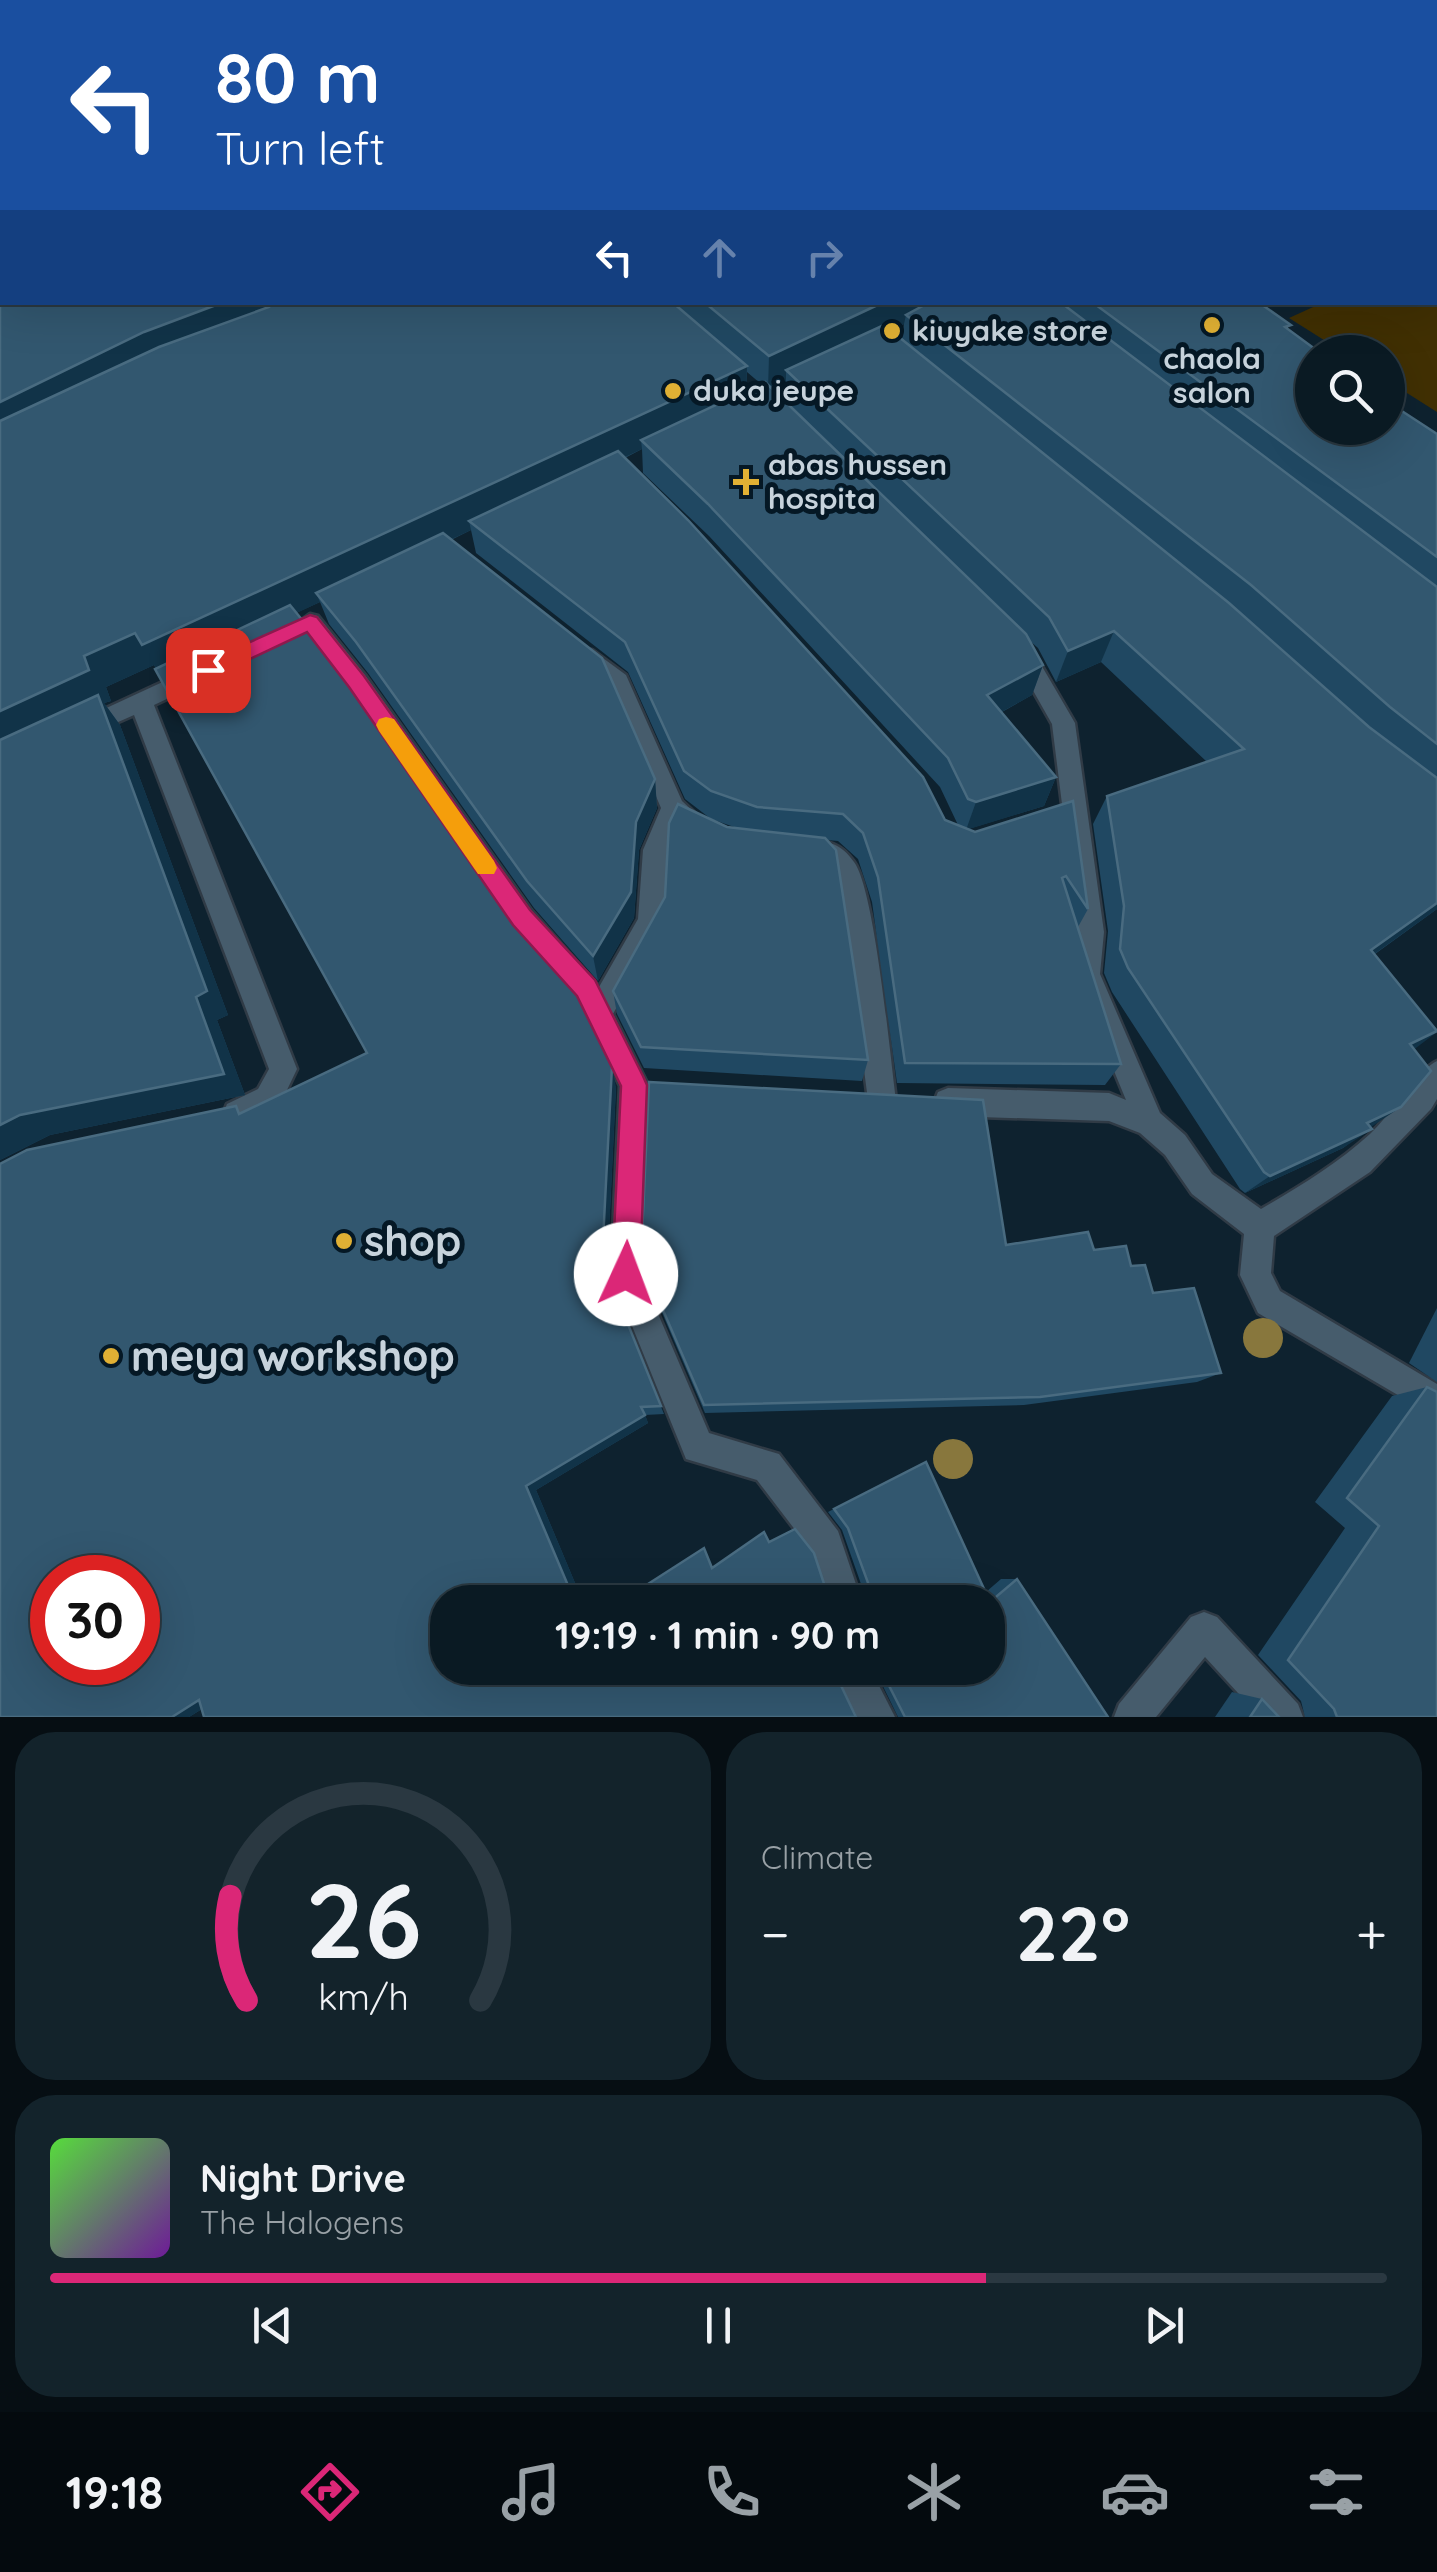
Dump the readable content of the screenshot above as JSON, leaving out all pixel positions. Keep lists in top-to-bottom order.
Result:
{
  "places": {
    "other": [
      "chaola salon",
      "kiuyake store",
      "duka jeupe",
      "shop",
      "meya workshop"
    ],
    "health": ["abas hussen hospita"]
  },
  "page": {
    "turn": ["80 m", "Turn left"],
    "limit": "30",
    "trip": "19:19 · 1 min · 90 m",
    "tile": "Climate",
    "heat": ["−", "22°", "+"],
    "song": ["Night Drive", "The Halogens"],
    "tabs": "19:18",
    "gauge": ["26", "km/h"]
  }
}
